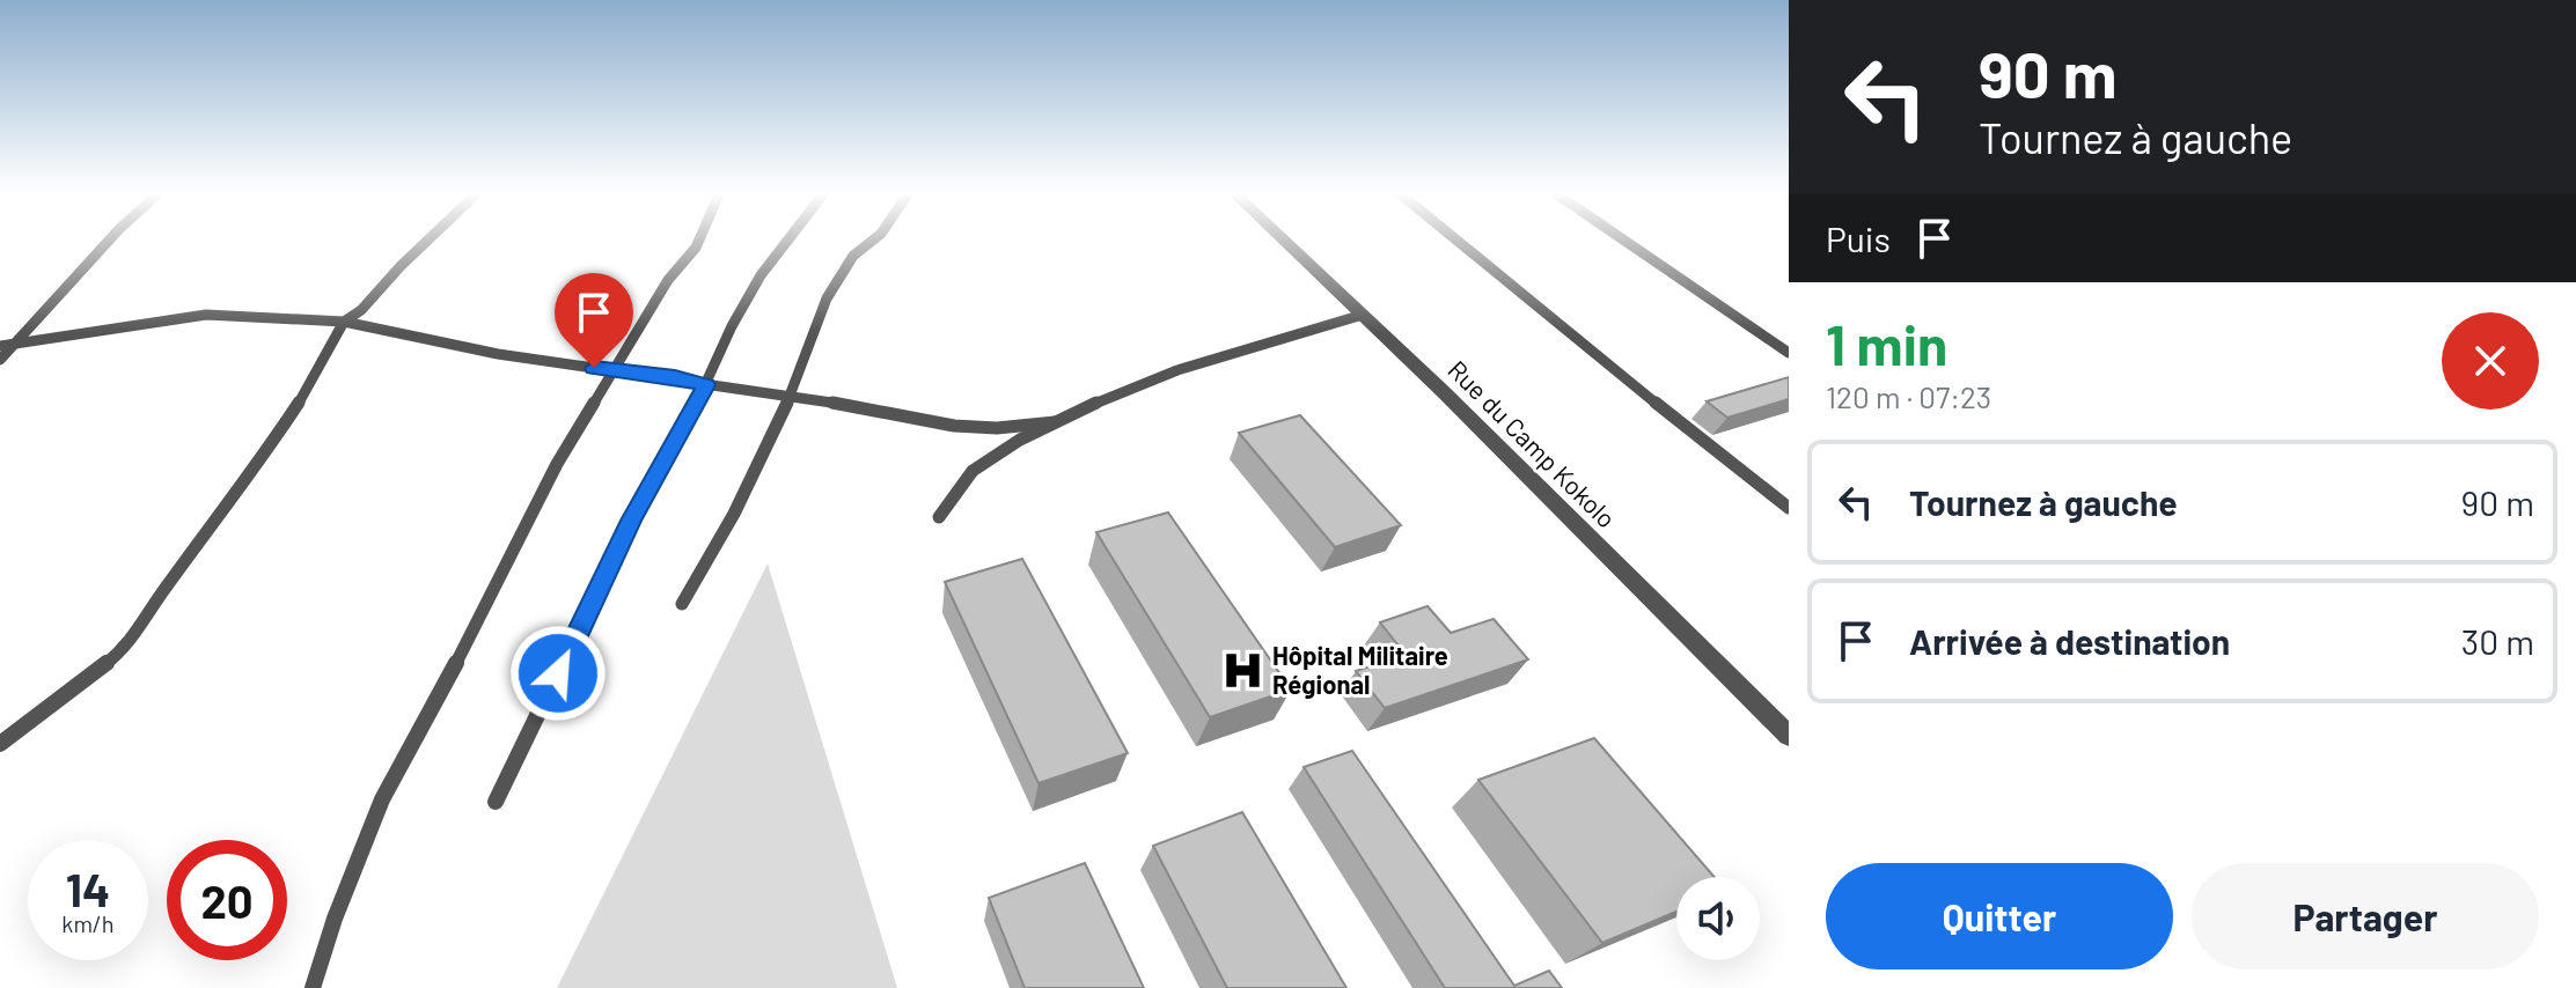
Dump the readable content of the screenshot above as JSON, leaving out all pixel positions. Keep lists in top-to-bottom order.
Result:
{
  "streets": {
    "street": ["Rue du Camp Kokolo"]
  },
  "places": {
    "hospital": ["Hôpital Militaire Régional"]
  },
  "page": {
    "turn": ["90 m", "Tournez à gauche"],
    "then": "Puis",
    "heading": ["1 min", "120 m · 07:23"],
    "list": [
      {
        "name": "Tournez à gauche",
        "value": "90 m"
      },
      {
        "name": "Arrivée à destination",
        "value": "30 m"
      }
    ],
    "speed": "14 km/h",
    "limit": "20",
    "buttons": ["Quitter", "Partager"]
  }
}
